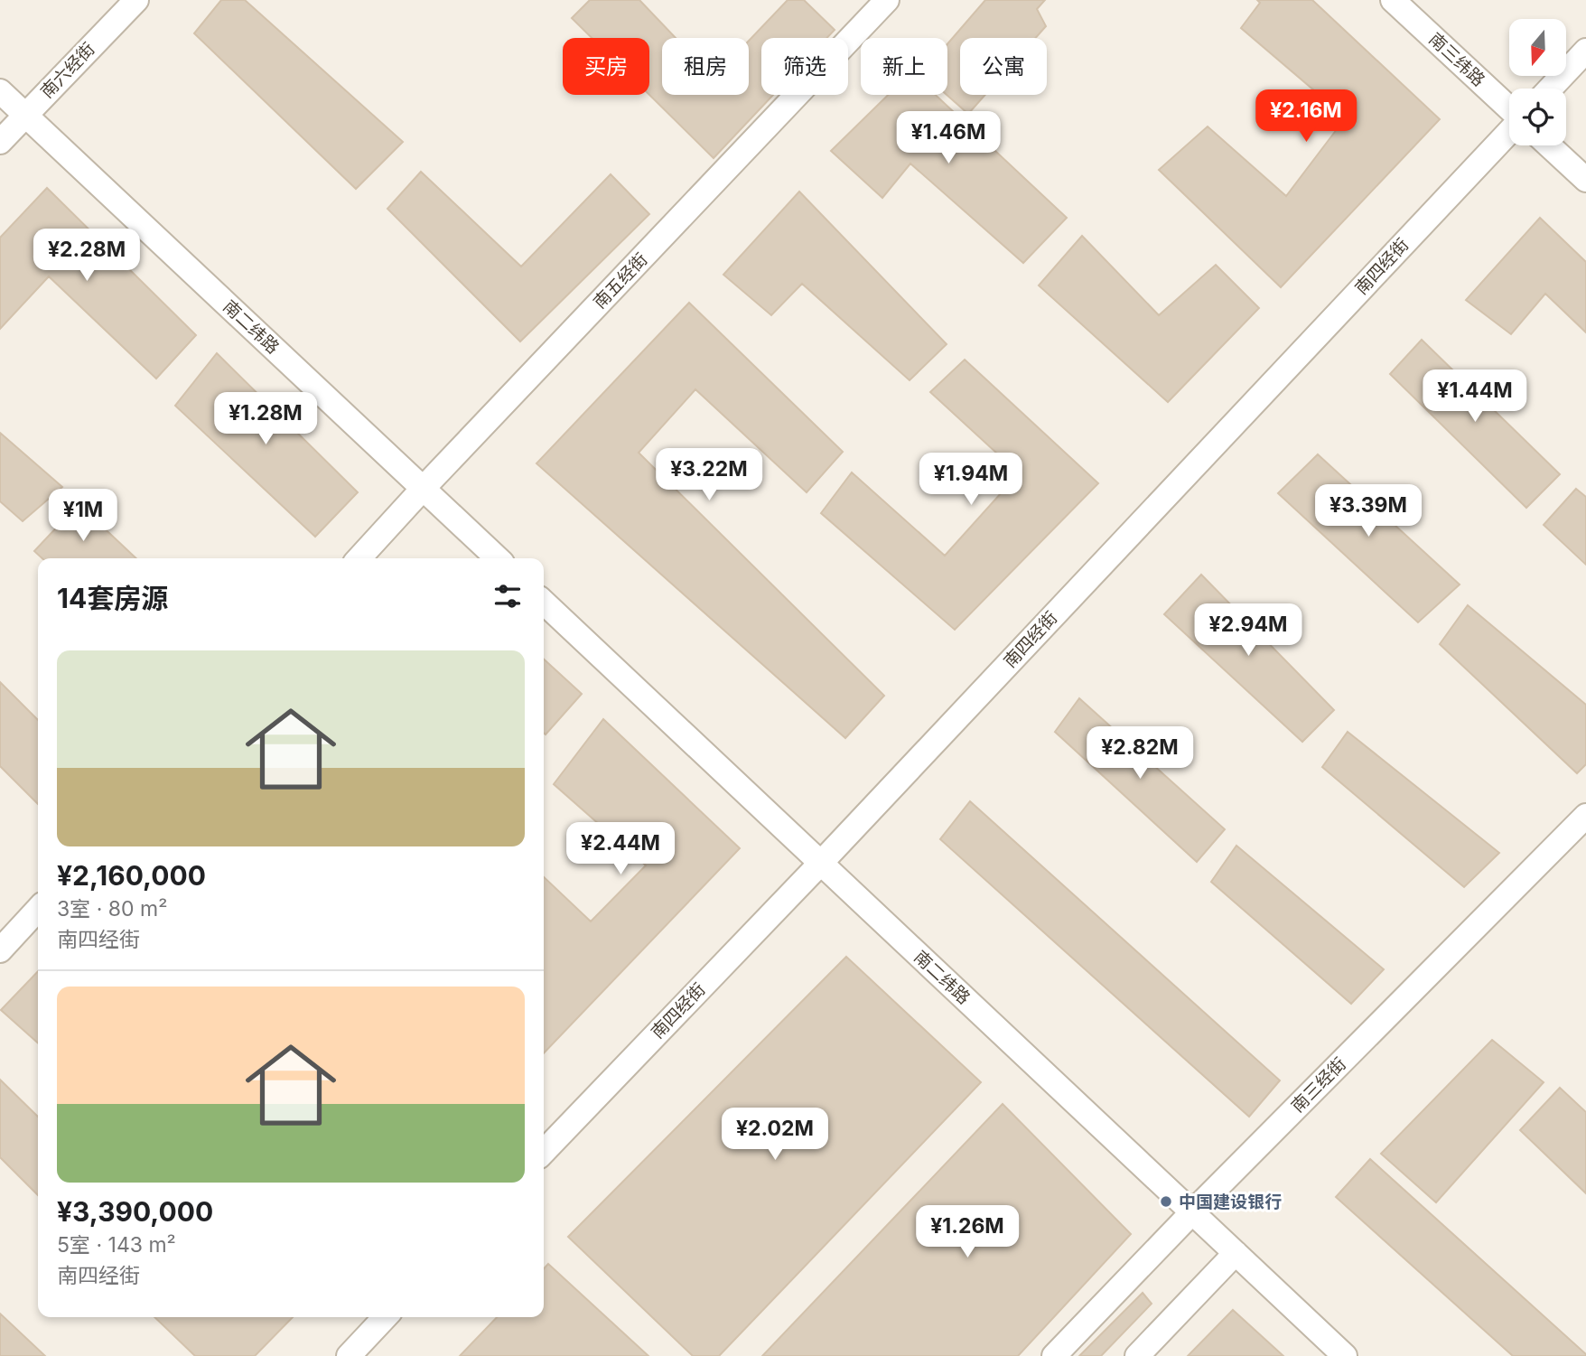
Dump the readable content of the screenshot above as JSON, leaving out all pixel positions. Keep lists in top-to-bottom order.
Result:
{
  "streets": {
    "street": [
      "南三纬路",
      "南六经街",
      "南四经街",
      "南五经街",
      "南二纬路",
      "南三经街"
    ]
  },
  "crossings": [
    ["南六经街", "南二纬路"],
    ["南四经街", "南二纬路"],
    ["南五经街", "南二纬路"],
    ["南二纬路", "南三经街"]
  ],
  "places": ["中国建设银行"],
  "north": "bottom",
  "page": {
    "chip": [
      "买房",
      "租房",
      "筛选",
      "新上",
      "公寓"
    ],
    "price": [
      "¥2.16M",
      "¥1.46M",
      "¥2.28M",
      "¥1.44M",
      "¥1.28M",
      "¥3.22M",
      "¥1.94M",
      "¥3.39M",
      "¥1M",
      "¥2.94M",
      "¥2.82M",
      "¥2.44M",
      "¥2.02M",
      "¥1.26M"
    ],
    "heading": "14套房源",
    "list": [
      {
        "name": "¥2,160,000",
        "note": "3室 · 80 m² · 南四经街"
      },
      {
        "name": "¥3,390,000",
        "note": "5室 · 143 m² · 南四经街"
      }
    ]
  }
}
